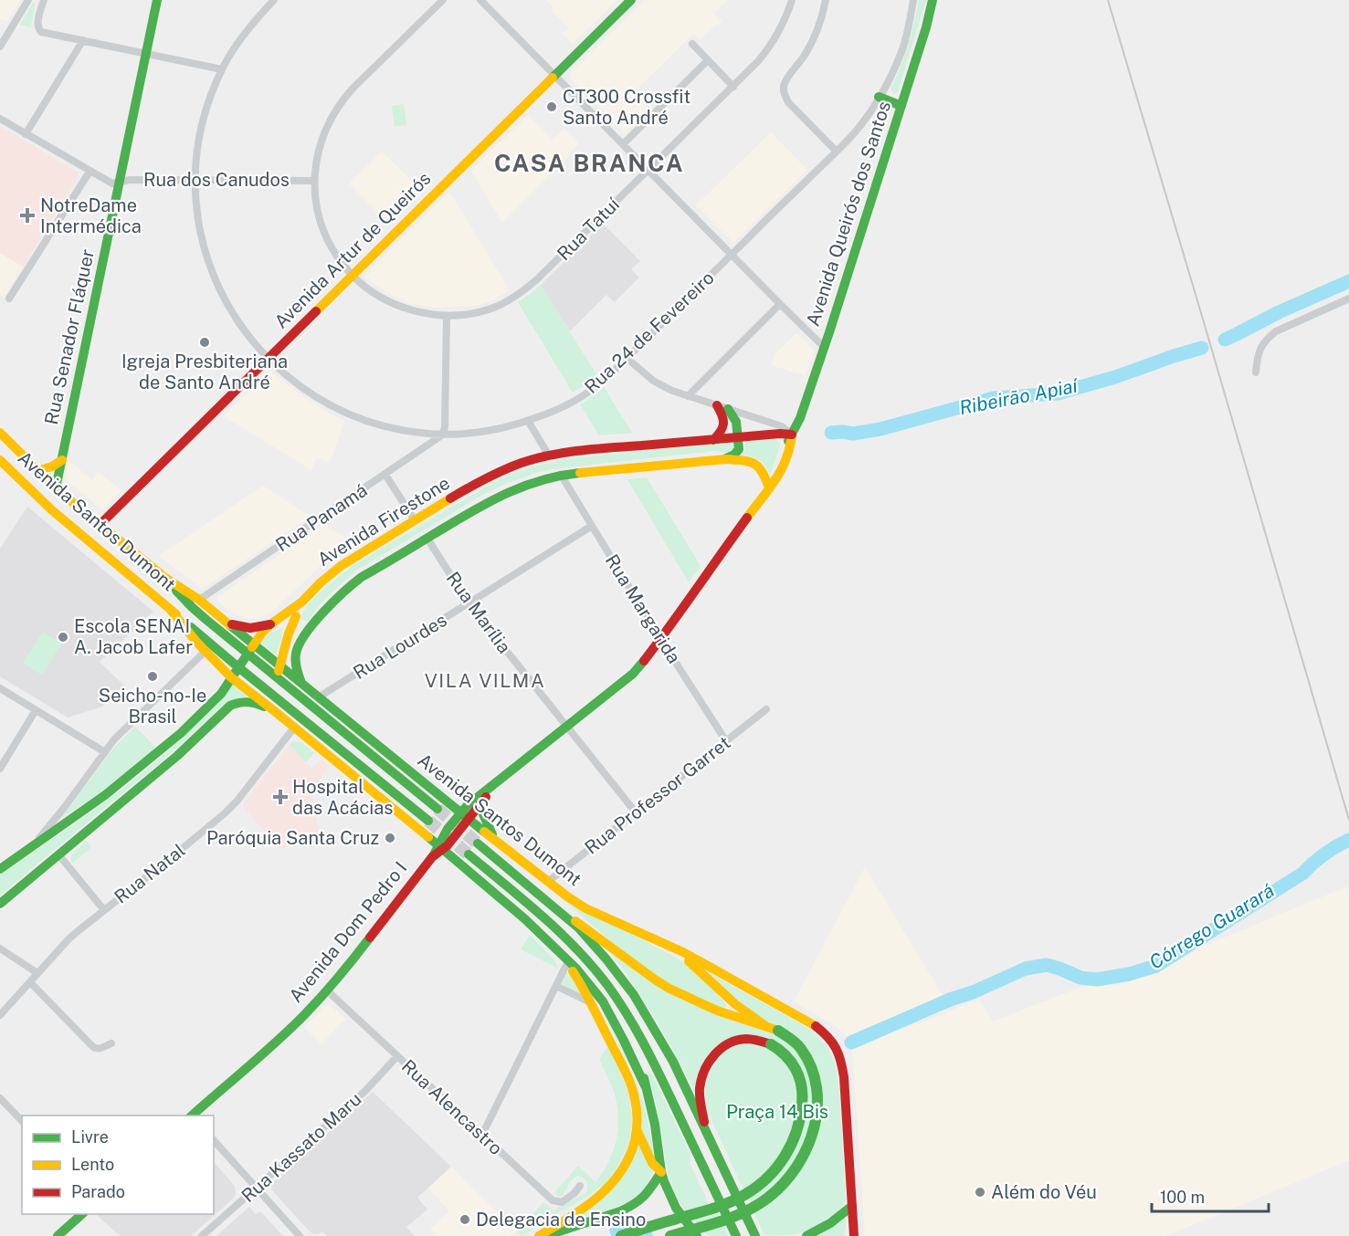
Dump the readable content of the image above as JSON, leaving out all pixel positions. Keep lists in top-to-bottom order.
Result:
{
  "streets": {
    "main road": [
      "Avenida Queirós dos Santos",
      "Avenida Artur de Queirós",
      "Rua Senador Fláquer",
      "Avenida Santos Dumont",
      "Avenida Firestone",
      "Avenida Dom Pedro I"
    ],
    "street": [
      "Rua dos Canudos",
      "Rua Tatuí",
      "Rua 24 de Fevereiro",
      "Rua Panamá",
      "Rua Margarida",
      "Rua Marília",
      "Rua Lourdes",
      "Rua Professor Garret",
      "Rua Natal",
      "Rua Alencastro",
      "Rua Kassato Maru"
    ]
  },
  "crossings": [
    ["Rua dos Canudos", "Rua Tatuí"],
    ["Rua dos Canudos", "Rua 24 de Fevereiro"],
    ["Rua dos Canudos", "Rua Senador Fláquer"],
    ["Avenida Queirós dos Santos", "Avenida Santos Dumont"],
    ["Avenida Queirós dos Santos", "Avenida Firestone"],
    ["Avenida Queirós dos Santos", "Rua Margarida"],
    ["Avenida Queirós dos Santos", "Rua Marília"],
    ["Avenida Queirós dos Santos", "Avenida Dom Pedro I"],
    ["Rua Tatuí", "Avenida Artur de Queirós"],
    ["Avenida Artur de Queirós", "Rua 24 de Fevereiro"],
    ["Avenida Artur de Queirós", "Avenida Santos Dumont"],
    ["Rua 24 de Fevereiro", "Rua Panamá"],
    ["Rua Senador Fláquer", "Avenida Santos Dumont"],
    ["Rua Panamá", "Avenida Santos Dumont"],
    ["Avenida Santos Dumont", "Avenida Firestone"],
    ["Avenida Santos Dumont", "Rua Lourdes"],
    ["Avenida Santos Dumont", "Rua Professor Garret"],
    ["Avenida Santos Dumont", "Rua Natal"],
    ["Avenida Santos Dumont", "Avenida Dom Pedro I"],
    ["Avenida Firestone", "Rua Margarida"],
    ["Avenida Firestone", "Rua Marília"],
    ["Rua Margarida", "Rua Lourdes"],
    ["Rua Margarida", "Rua Professor Garret"],
    ["Rua Marília", "Rua Lourdes"],
    ["Rua Marília", "Rua Professor Garret"],
    ["Avenida Dom Pedro I", "Rua Alencastro"],
    ["Rua Alencastro", "Rua Kassato Maru"]
  ],
  "districts": ["CASA BRANCA", "VILA VILMA"],
  "water": ["Ribeirão Apiaí", "Córrego Guarará"],
  "parks": ["Praça 14 Bis"],
  "places": {
    "other": [
      "CT300 Crossfit Santo André",
      "Igreja Presbiteriana de Santo André",
      "Escola SENAI A. Jacob Lafer",
      "Seicho-no-Ie Brasil",
      "Paróquia Santa Cruz",
      "Além do Véu",
      "Delegacia de Ensino"
    ],
    "health": ["NotreDame Intermédica", "Hospital das Acácias"]
  },
  "legend": ["Livre", "Lento", "Parado"],
  "scale_bar": "100 m"
}
